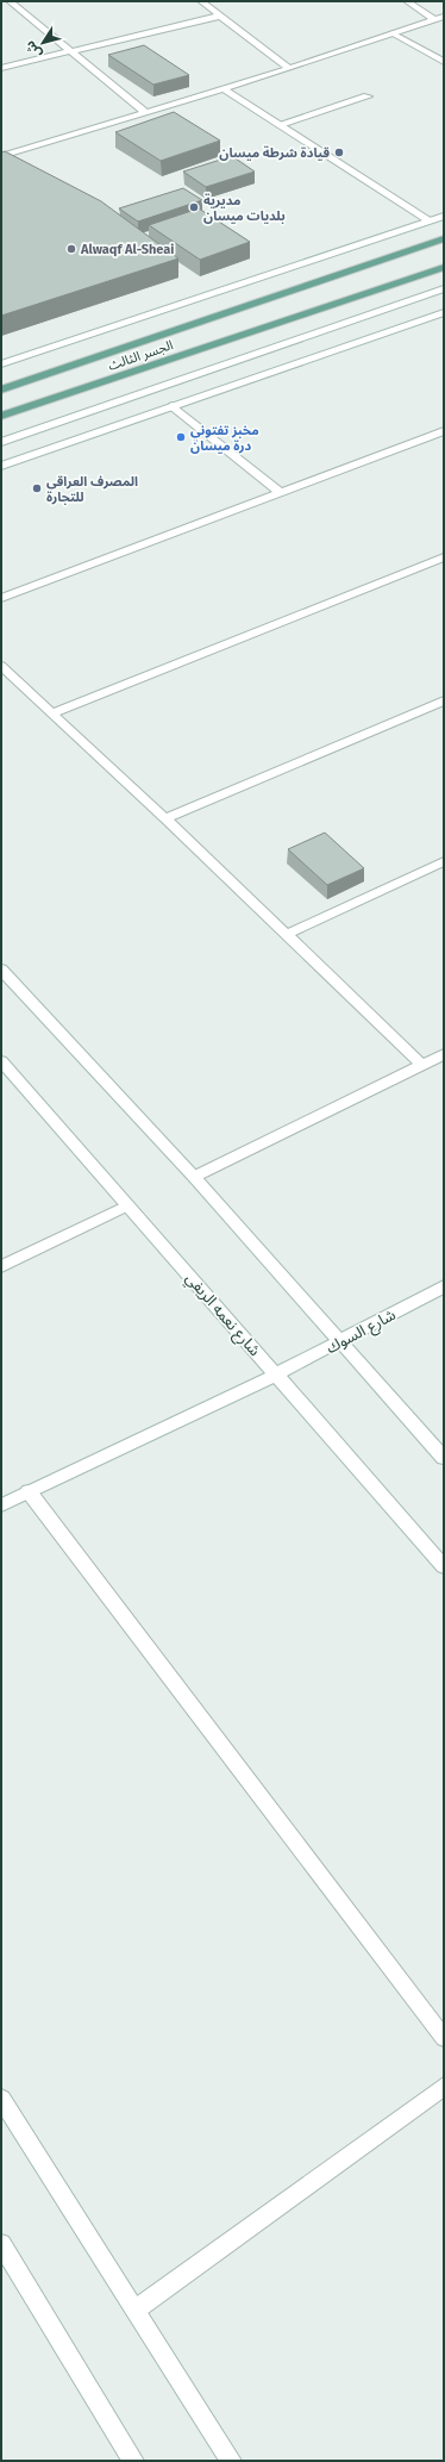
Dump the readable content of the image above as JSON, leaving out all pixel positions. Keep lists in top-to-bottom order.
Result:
{
  "streets": {
    "main road": ["الجسر الثالث"],
    "street": ["شارع نعمه الريفي", "شارع السوك"]
  },
  "crossings": [
    ["شارع نعمه الريفي", "شارع السوك"]
  ],
  "places": [
    "قيادة شرطة ميسان",
    "مديرية بلديات ميسان",
    "Alwaqf Al-Sheai",
    "مخبز تفتوني درة ميسان",
    "المصرف العراقي للتجارة"
  ],
  "north": "bottom left"
}
